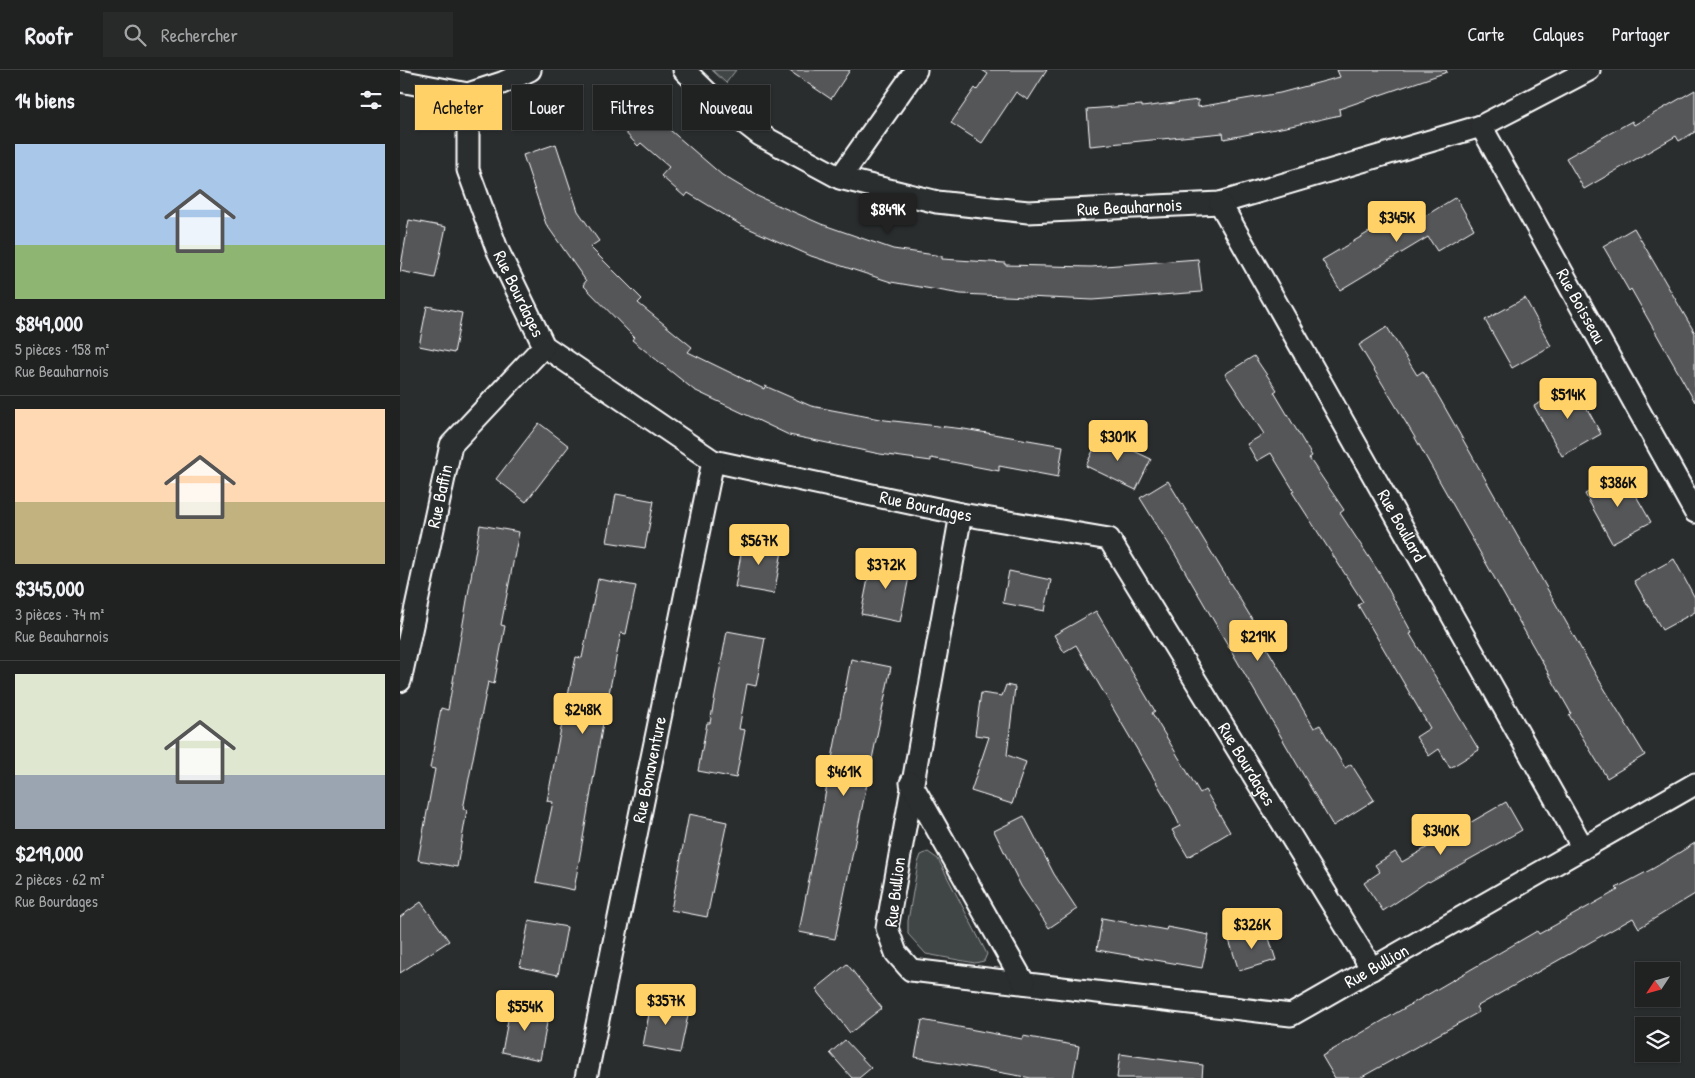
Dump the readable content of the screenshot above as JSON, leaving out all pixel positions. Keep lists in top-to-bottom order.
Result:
{
  "streets": {
    "street": [
      "Rue Beauharnois",
      "Rue Bourdages",
      "Rue Boisseau",
      "Rue Baffin",
      "Rue Boullard",
      "Rue Bonaventure",
      "Rue Bullion"
    ]
  },
  "crossings": [
    ["Rue Beauharnois", "Rue Boisseau"],
    ["Rue Beauharnois", "Rue Boullard"],
    ["Rue Bourdages", "Rue Baffin"],
    ["Rue Bourdages", "Rue Bonaventure"],
    ["Rue Bourdages", "Rue Bullion"],
    ["Rue Boullard", "Rue Bullion"]
  ],
  "north": "bottom left",
  "page": {
    "header": "Roofr",
    "search": "Rechercher",
    "nav": ["Carte", "Calques", "Partager"],
    "heading": "14 biens",
    "chip": [
      "Acheter",
      "Louer",
      "Filtres",
      "Nouveau"
    ],
    "list": [
      {
        "name": "$849,000",
        "note": "5 pièces · 158 m² · Rue Beauharnois"
      },
      {
        "name": "$345,000",
        "note": "3 pièces · 74 m² · Rue Beauharnois"
      },
      {
        "name": "$219,000",
        "note": "2 pièces · 62 m² · Rue Bourdages"
      }
    ],
    "price": [
      "$849K",
      "$345K",
      "$514K",
      "$301K",
      "$386K",
      "$567K",
      "$372K",
      "$219K",
      "$248K",
      "$461K",
      "$340K",
      "$326K",
      "$357K",
      "$554K"
    ]
  }
}
